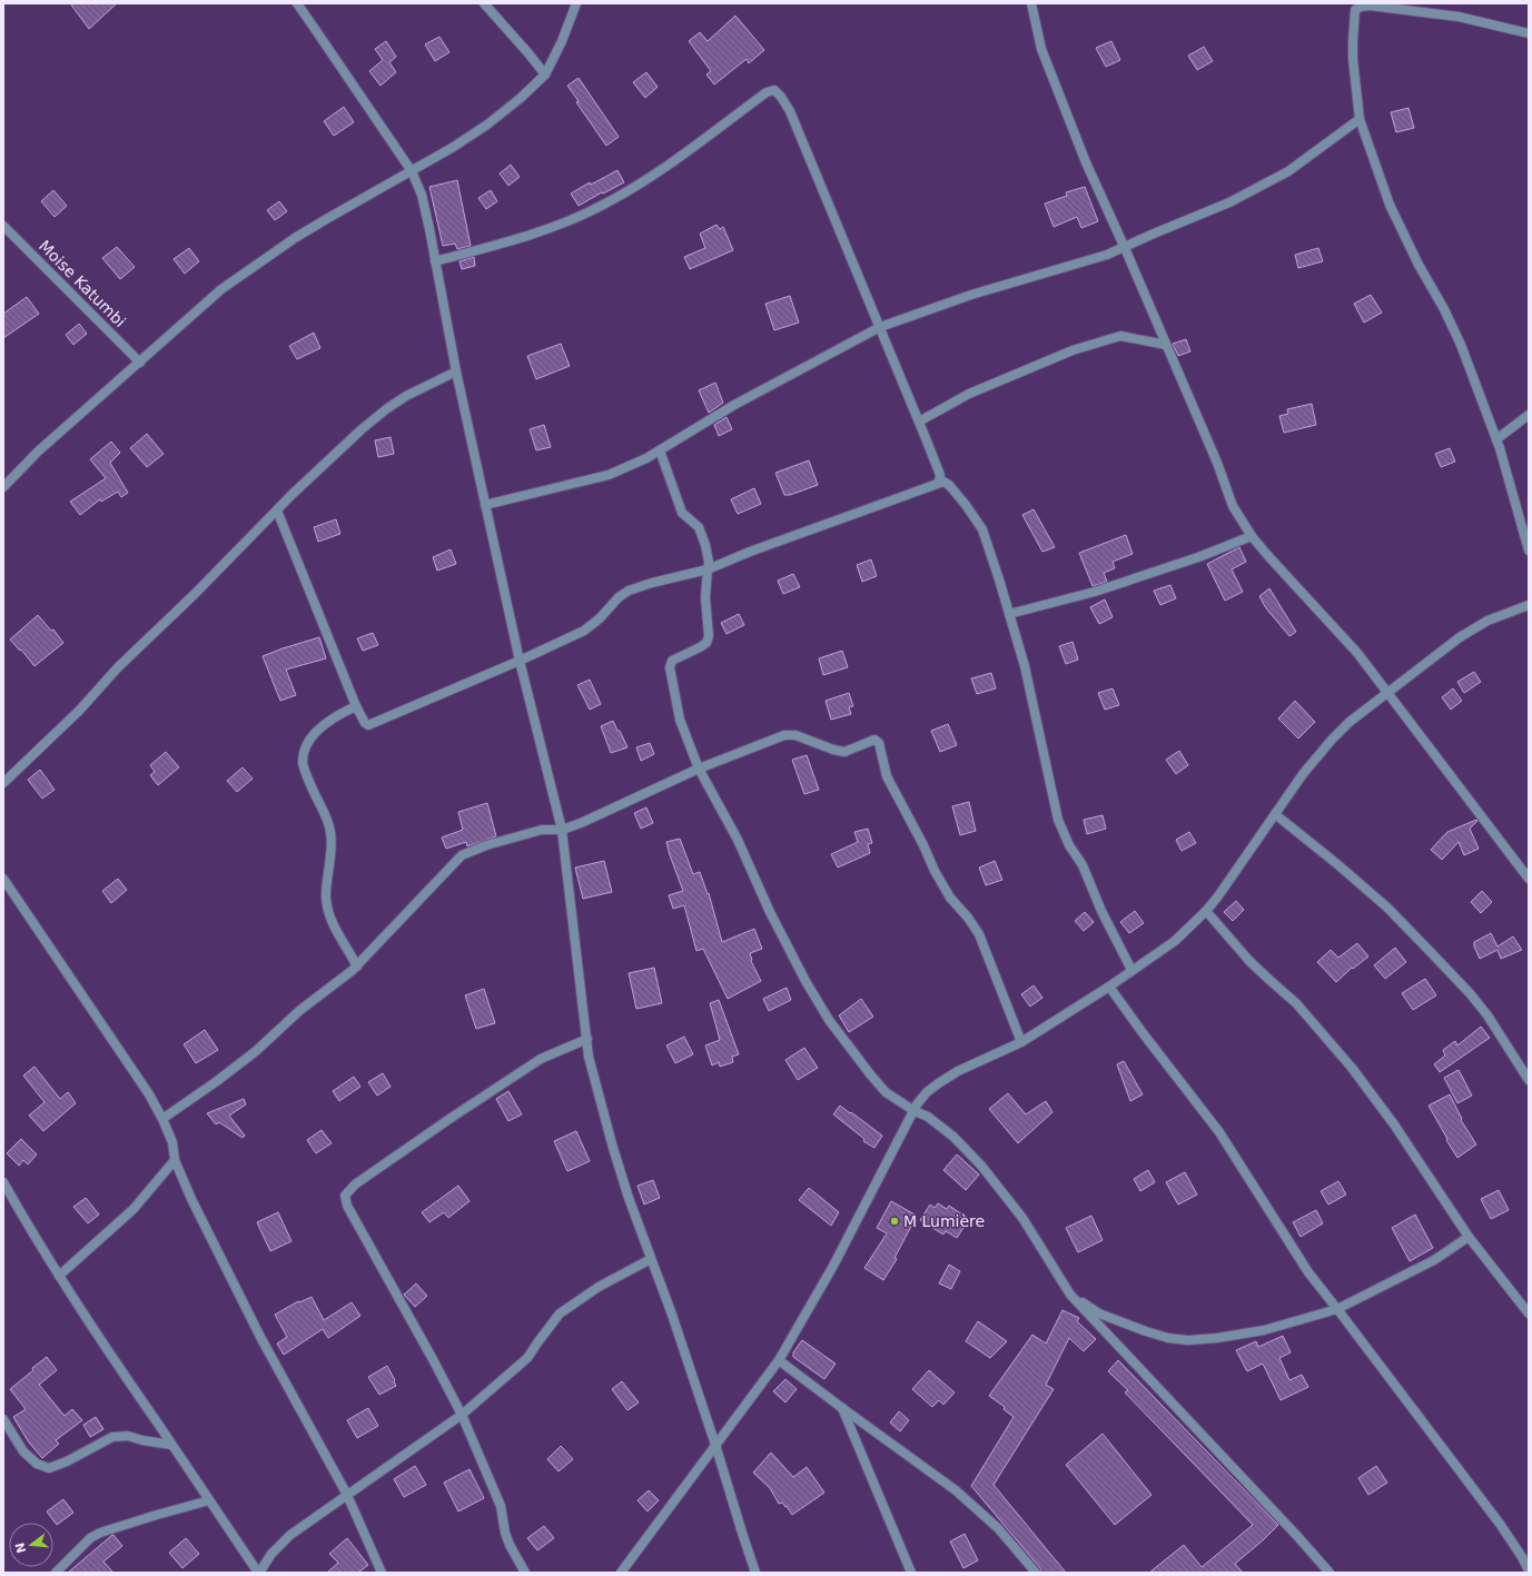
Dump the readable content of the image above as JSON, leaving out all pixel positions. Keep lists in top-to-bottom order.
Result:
{
  "streets": {
    "street": ["Moise Katumbi"]
  },
  "places": ["M Lumière"],
  "north": "left"
}
